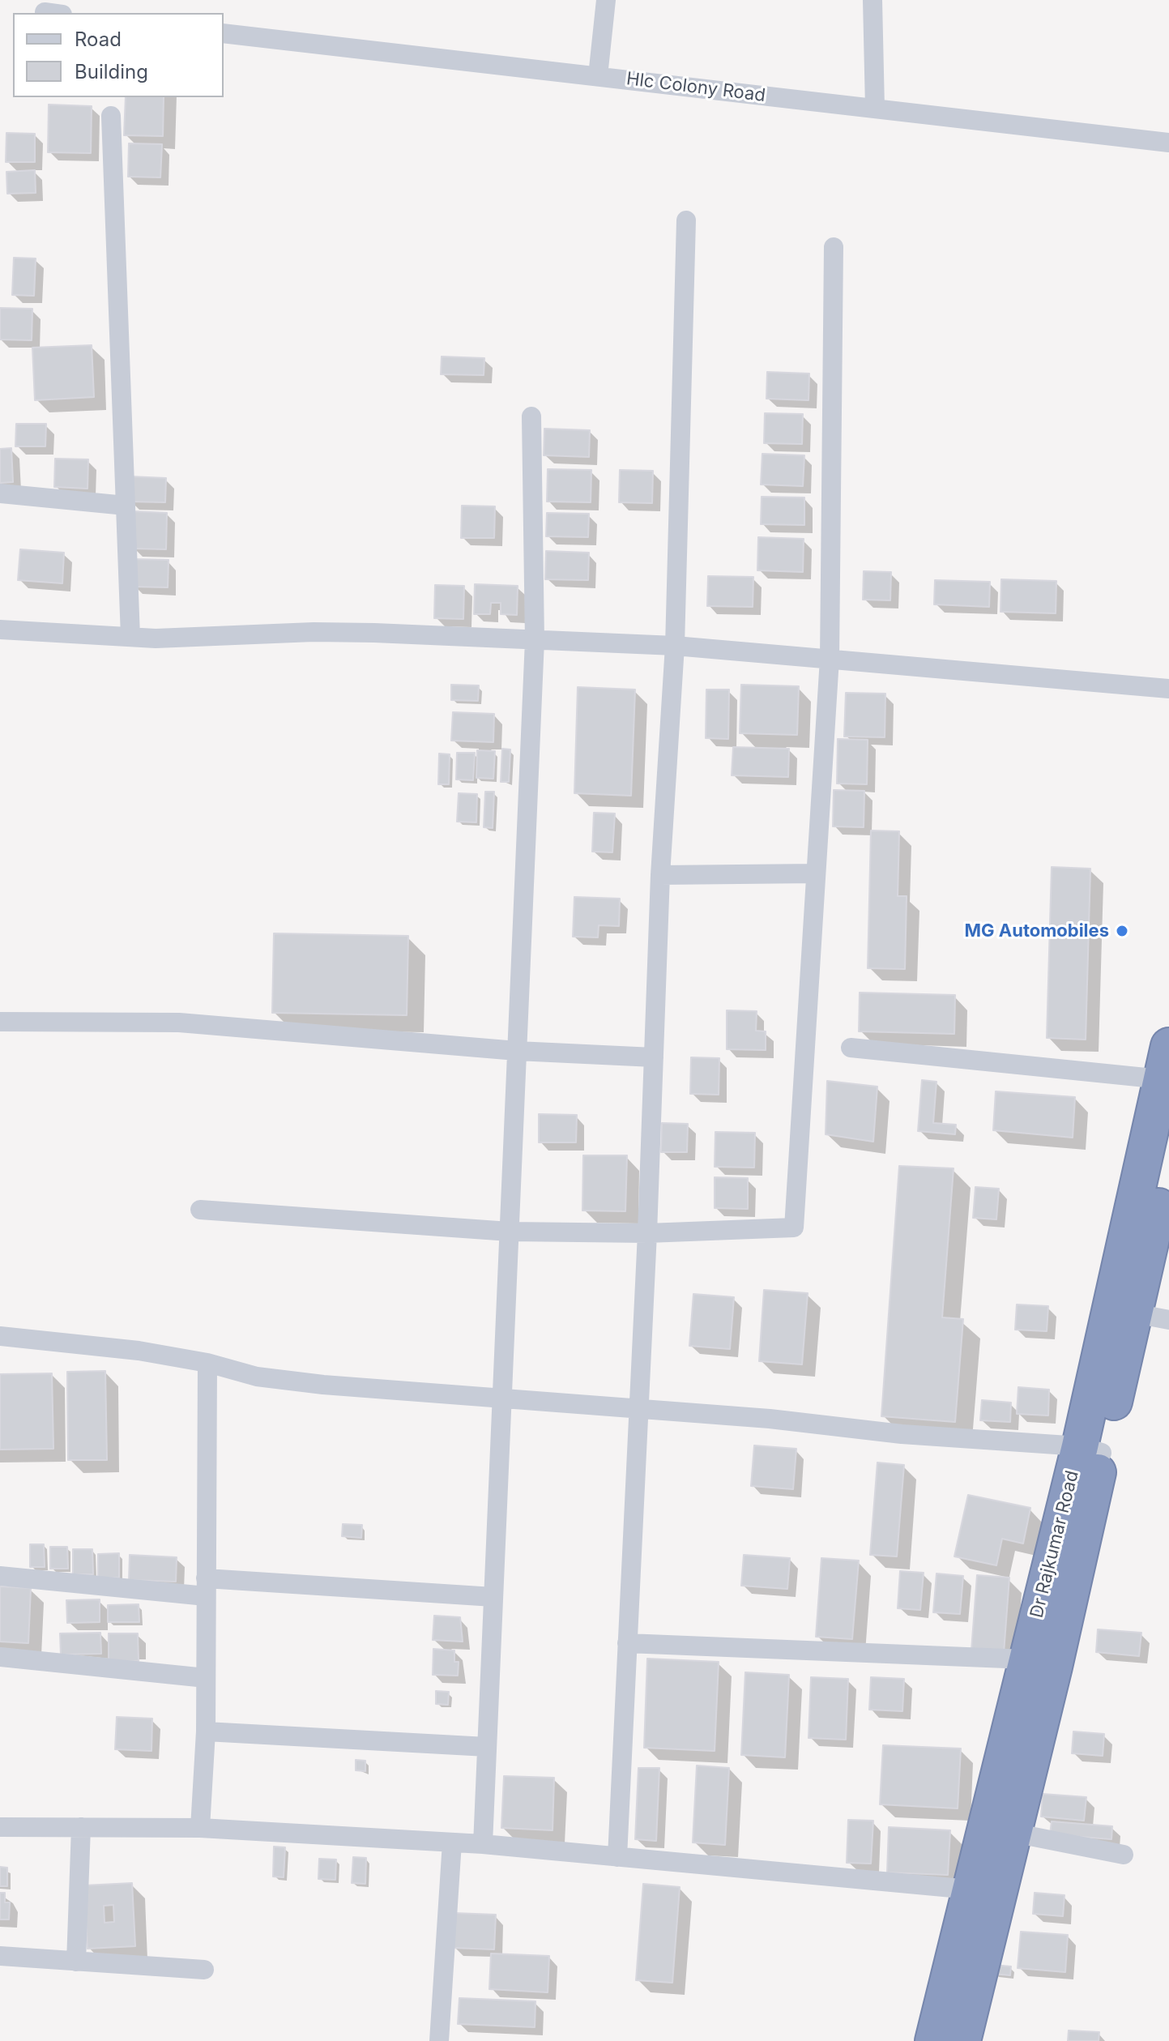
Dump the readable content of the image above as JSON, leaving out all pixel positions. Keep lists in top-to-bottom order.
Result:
{
  "streets": {
    "highway": ["Dr Rajkumar Road"],
    "street": ["Hlc Colony Road"]
  },
  "places": ["MG Automobiles"],
  "legend": ["Road", "Building"]
}
